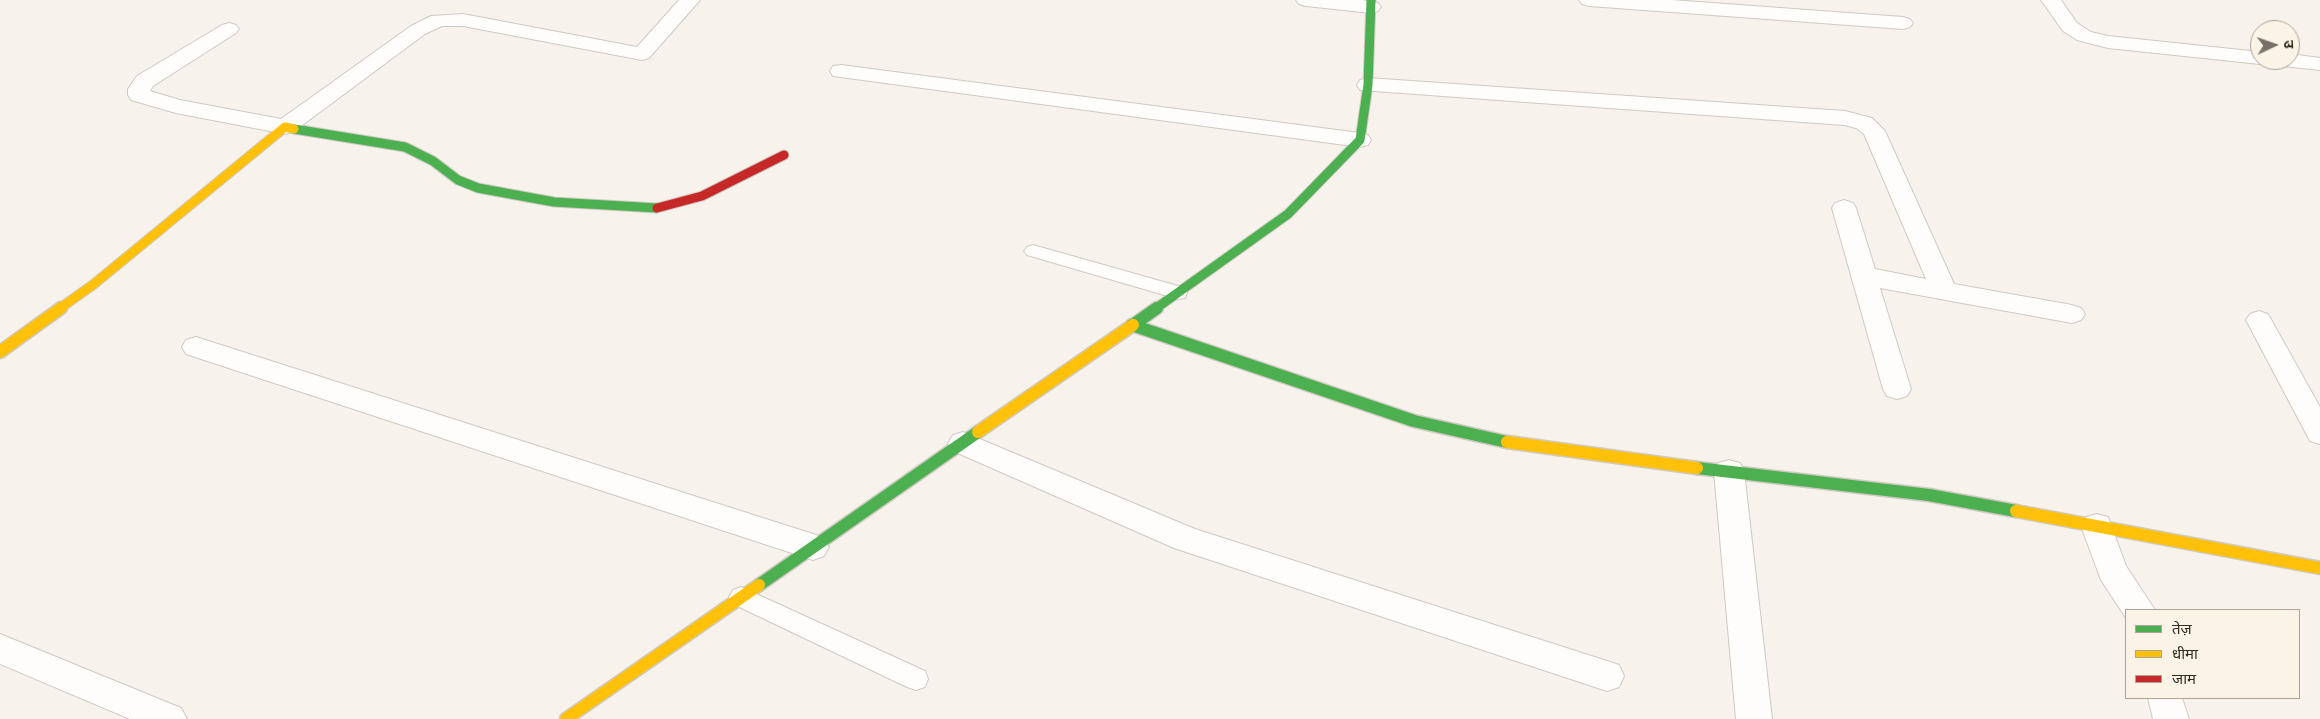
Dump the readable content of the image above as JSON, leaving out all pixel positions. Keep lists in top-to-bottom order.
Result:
{
  "legend": ["तेज़", "धीमा", "जाम"],
  "north": "right"
}
